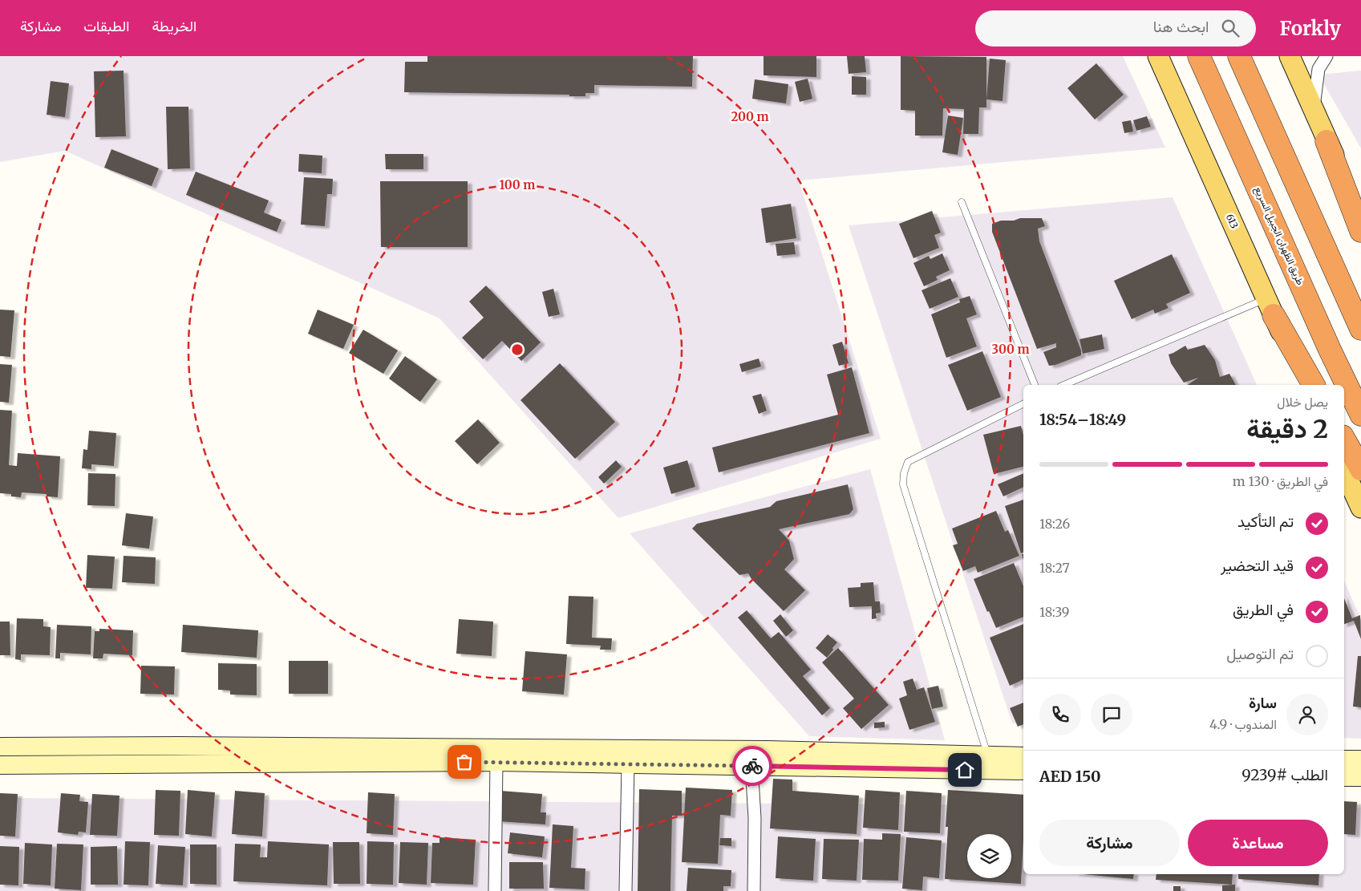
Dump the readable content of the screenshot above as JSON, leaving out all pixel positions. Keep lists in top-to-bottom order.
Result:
{
  "streets": {
    "highway": ["طريق الظهران الجبيل السريع"],
    "main road": ["613"]
  },
  "page": {
    "header": "Forkly",
    "search": "ابحث هنا",
    "nav": ["الخريطة", "الطبقات", "مشاركة"],
    "heading": ["2 دقيقة", "يصل خلال", "18:49–18:54"],
    "panel": [
      "سارة",
      "المندوب · 4.9",
      "الطلب #9239",
      "AED 150"
    ],
    "bar": "في الطريق · 130 m",
    "list": [
      ["تم التأكيد", "18:26"],
      ["قيد التحضير", "18:27"],
      ["في الطريق", "18:39"],
      "تم التوصيل"
    ],
    "buttons": ["مساعدة", "مشاركة"]
  },
  "rings": ["200 m", "100 m", "300 m"]
}
